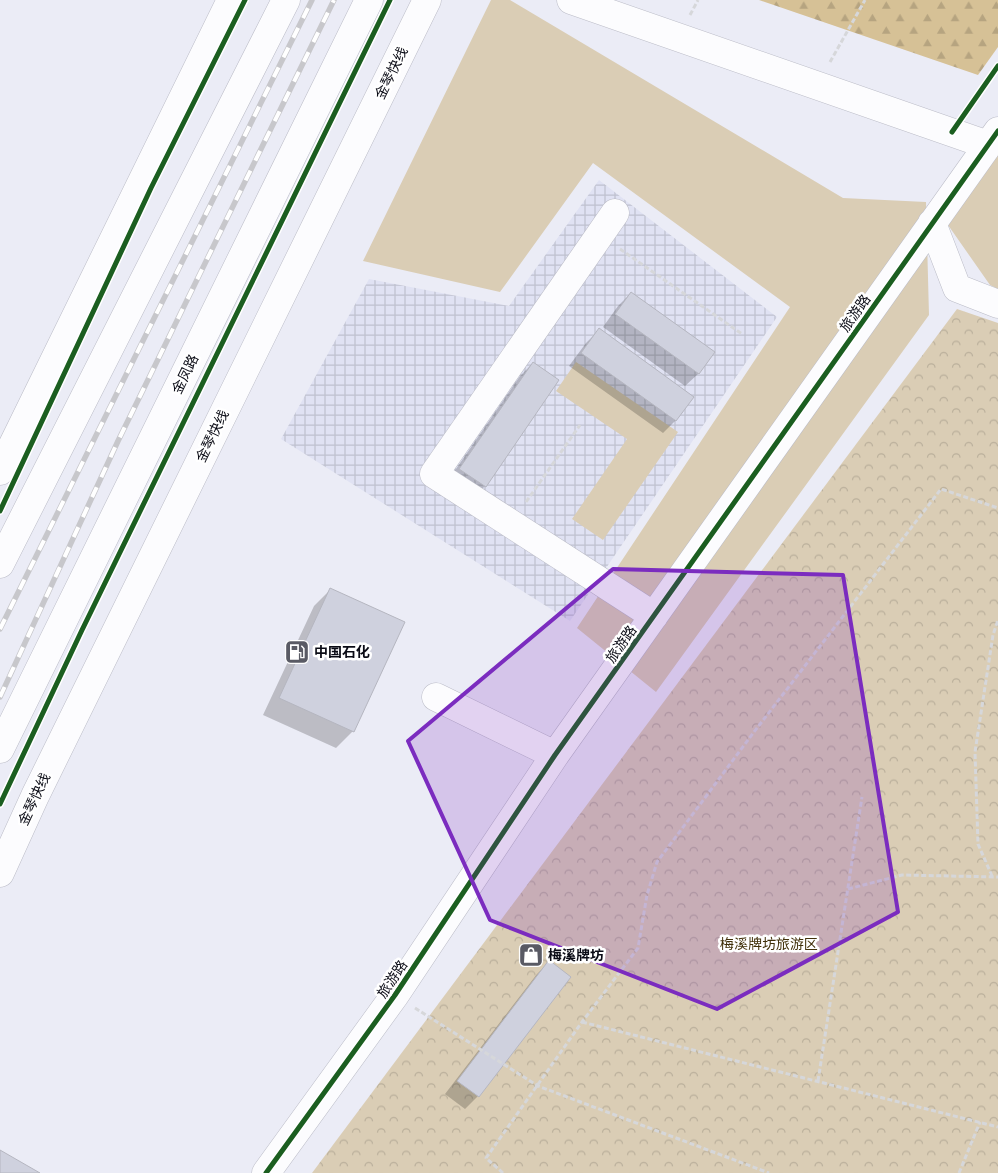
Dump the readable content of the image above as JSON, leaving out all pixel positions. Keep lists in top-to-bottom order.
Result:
{
  "streets": {
    "main road": ["金琴快线", "旅游路", "金凤路"]
  },
  "parks": ["梅溪牌坊旅游区"],
  "places": {
    "fuel station": ["中国石化"],
    "shop": ["梅溪牌坊"]
  }
}
